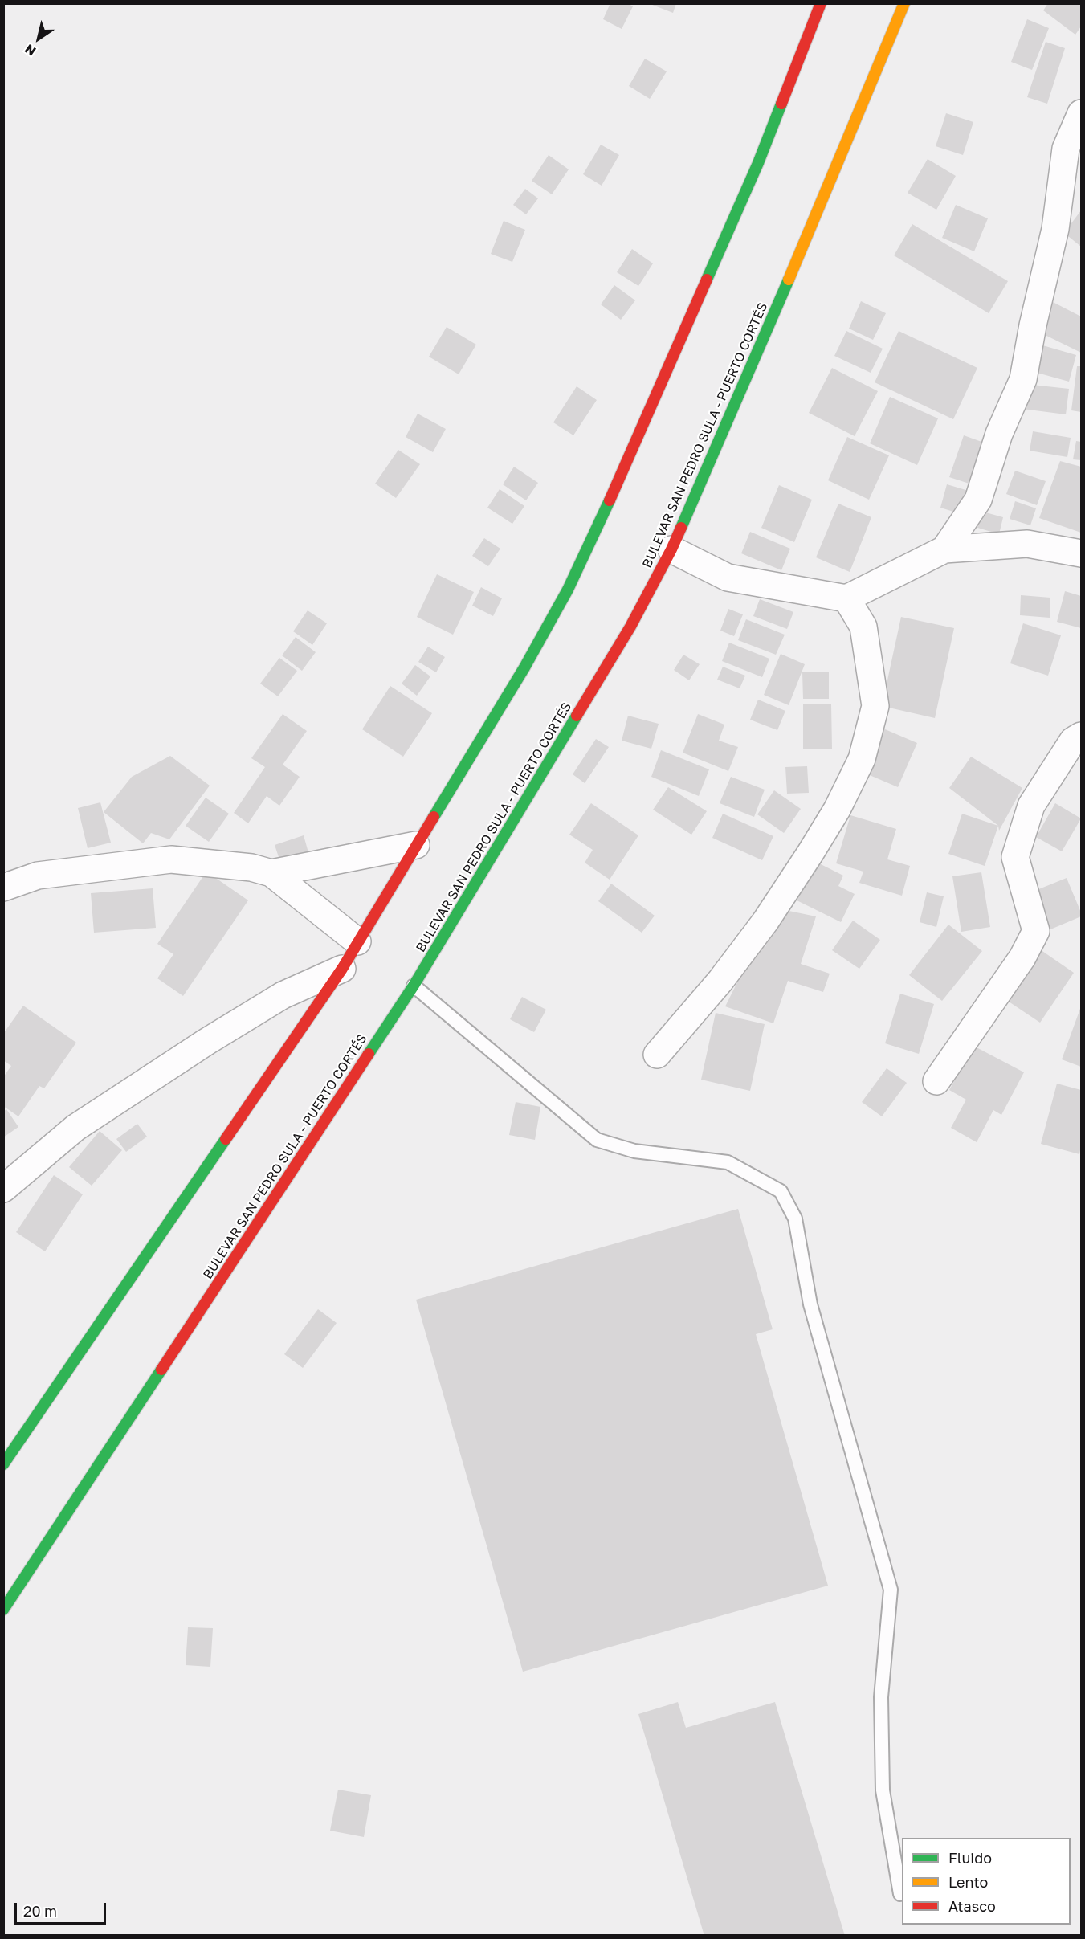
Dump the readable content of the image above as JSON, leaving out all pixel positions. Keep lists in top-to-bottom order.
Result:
{
  "streets": {
    "highway": ["BULEVAR SAN PEDRO SULA - PUERTO CORTÉS"]
  },
  "legend": ["Fluido", "Lento", "Atasco"],
  "scale_bar": "20 m",
  "north": "bottom left"
}
